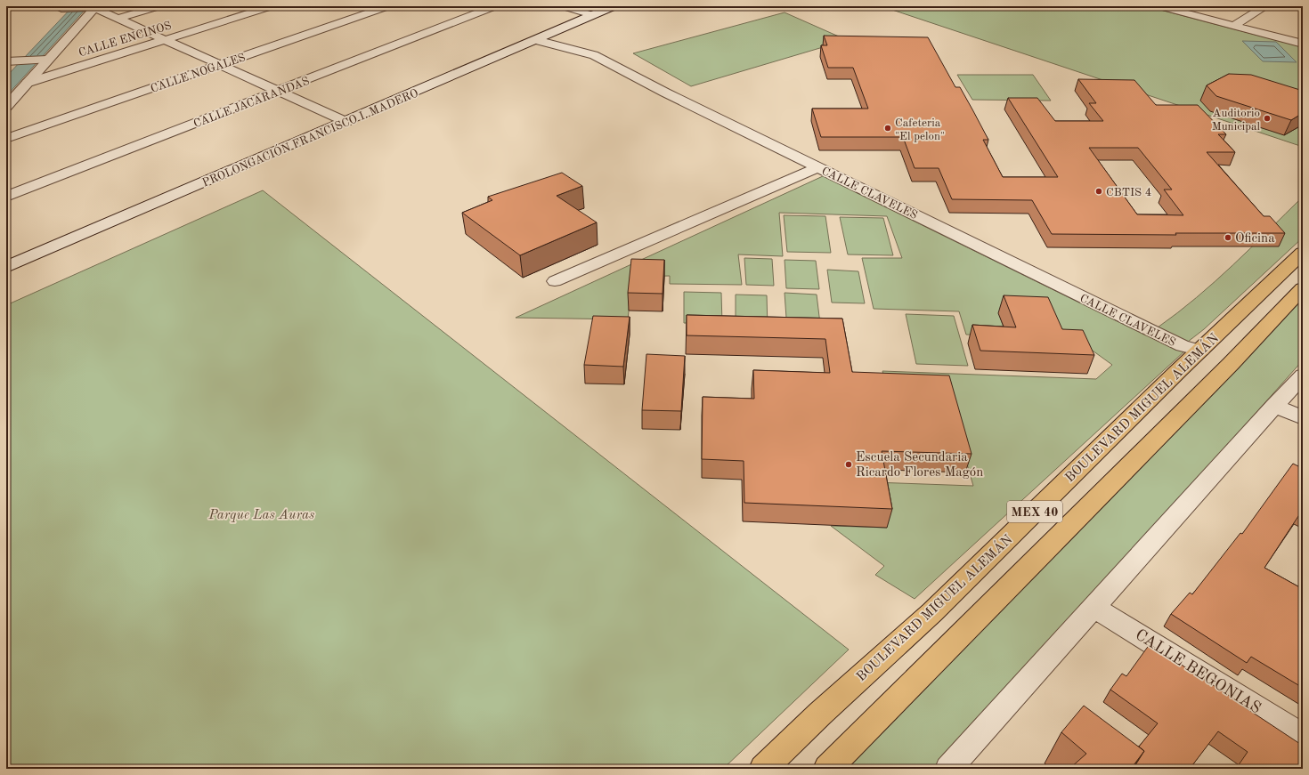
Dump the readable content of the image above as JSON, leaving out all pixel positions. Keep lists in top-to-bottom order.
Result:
{
  "streets": {
    "main road": ["PROLONGACIÓN FRANCISCO I. MADERO", "BOULEVARD MIGUEL ALEMÁN", "MEX 40"],
    "street": [
      "CALLE ENCINOS",
      "CALLE NOGALES",
      "CALLE JACARANDAS",
      "CALLE CLAVELES",
      "CALLE BEGONIAS"
    ]
  },
  "crossings": [
    ["PROLONGACIÓN FRANCISCO I. MADERO", "CALLE CLAVELES"],
    ["CALLE CLAVELES", "BOULEVARD MIGUEL ALEMÁN"]
  ],
  "parks": ["Parque Las Auras"],
  "places": [
    "Auditorio Municipal",
    "Cafeteria \"El pelon\"",
    "CBTIS 4",
    "Oficina",
    "Escuela Secundaria Ricardo Flores Magón"
  ]
}
